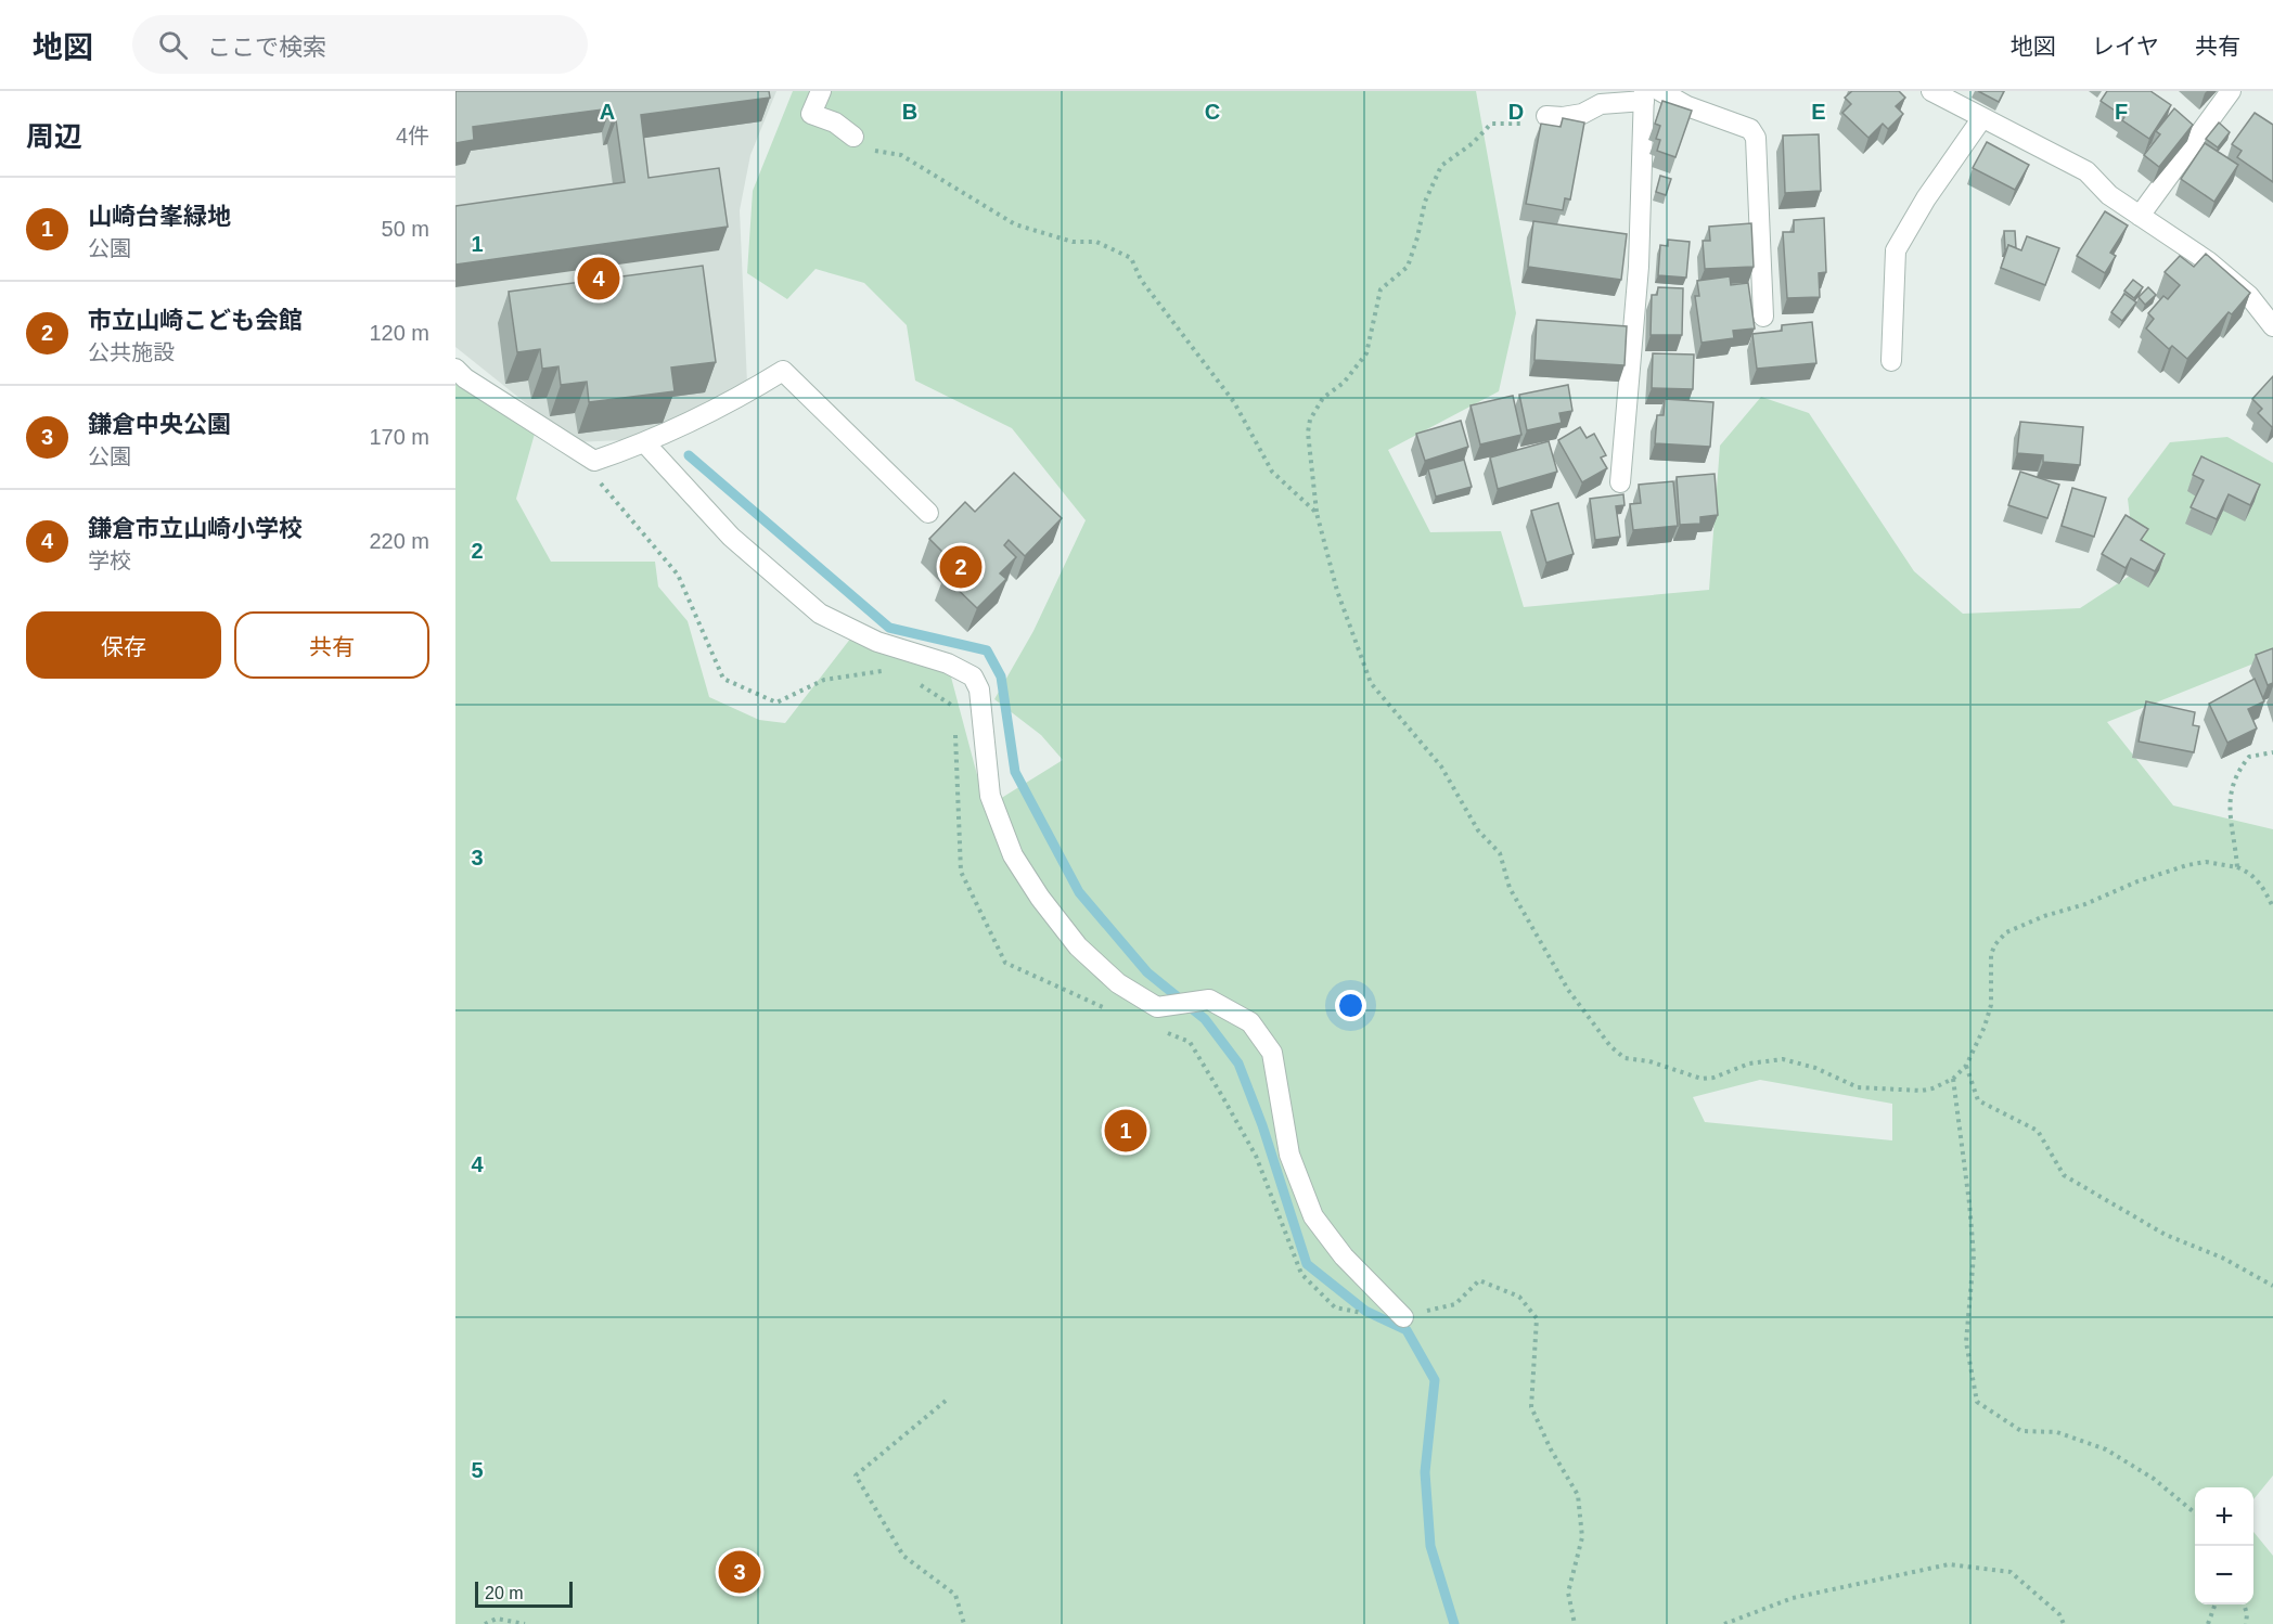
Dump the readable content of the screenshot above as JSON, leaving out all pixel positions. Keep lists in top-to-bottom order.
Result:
{
  "scale_bar": "20 m",
  "page": {
    "header": "地図",
    "search": "ここで検索",
    "nav": ["地図", "レイヤ", "共有"],
    "heading": ["周辺", "4件"],
    "list": [
      {
        "mark": "1",
        "name": "山崎台峯緑地",
        "note": "公園",
        "value": "50 m"
      },
      {
        "mark": "2",
        "name": "市立山崎こども会館",
        "note": "公共施設",
        "value": "120 m"
      },
      {
        "mark": "3",
        "name": "鎌倉中央公園",
        "note": "公園",
        "value": "170 m"
      },
      {
        "mark": "4",
        "name": "鎌倉市立山崎小学校",
        "note": "学校",
        "value": "220 m"
      }
    ],
    "pins": [
      "4",
      "2",
      "1",
      "3"
    ],
    "buttons": ["保存", "共有"],
    "map_buttons": ["+", "−"],
    "scale": "20 m"
  },
  "grid": {
    "columns": [
      "A",
      "B",
      "C",
      "D",
      "E",
      "F"
    ],
    "rows": [
      "1",
      "2",
      "3",
      "4",
      "5"
    ]
  }
}
